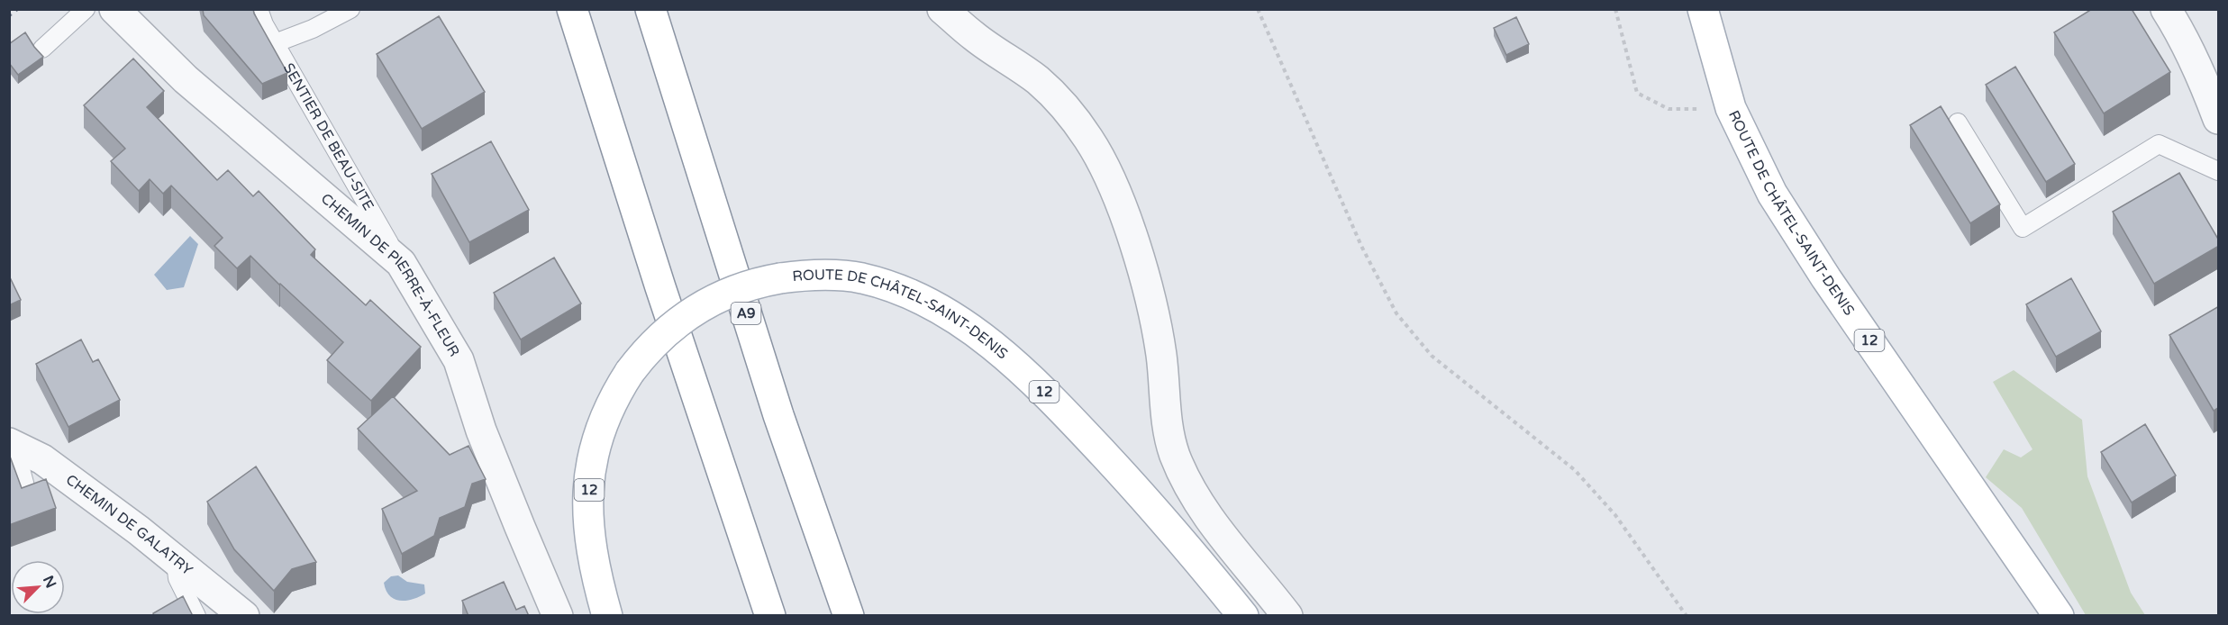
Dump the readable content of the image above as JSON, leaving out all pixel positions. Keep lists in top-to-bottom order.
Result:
{
  "streets": {
    "main road": ["ROUTE DE CHÂTEL-SAINT-DENIS", "A9", "12"],
    "street": ["CHEMIN DE PIERRE-À-FLEUR", "CHEMIN DE GALATRY"],
    "lane": ["SENTIER DE BEAU-SITE"]
  },
  "crossings": [
    ["SENTIER DE BEAU-SITE", "CHEMIN DE PIERRE-À-FLEUR"]
  ],
  "north": "top right"
}
